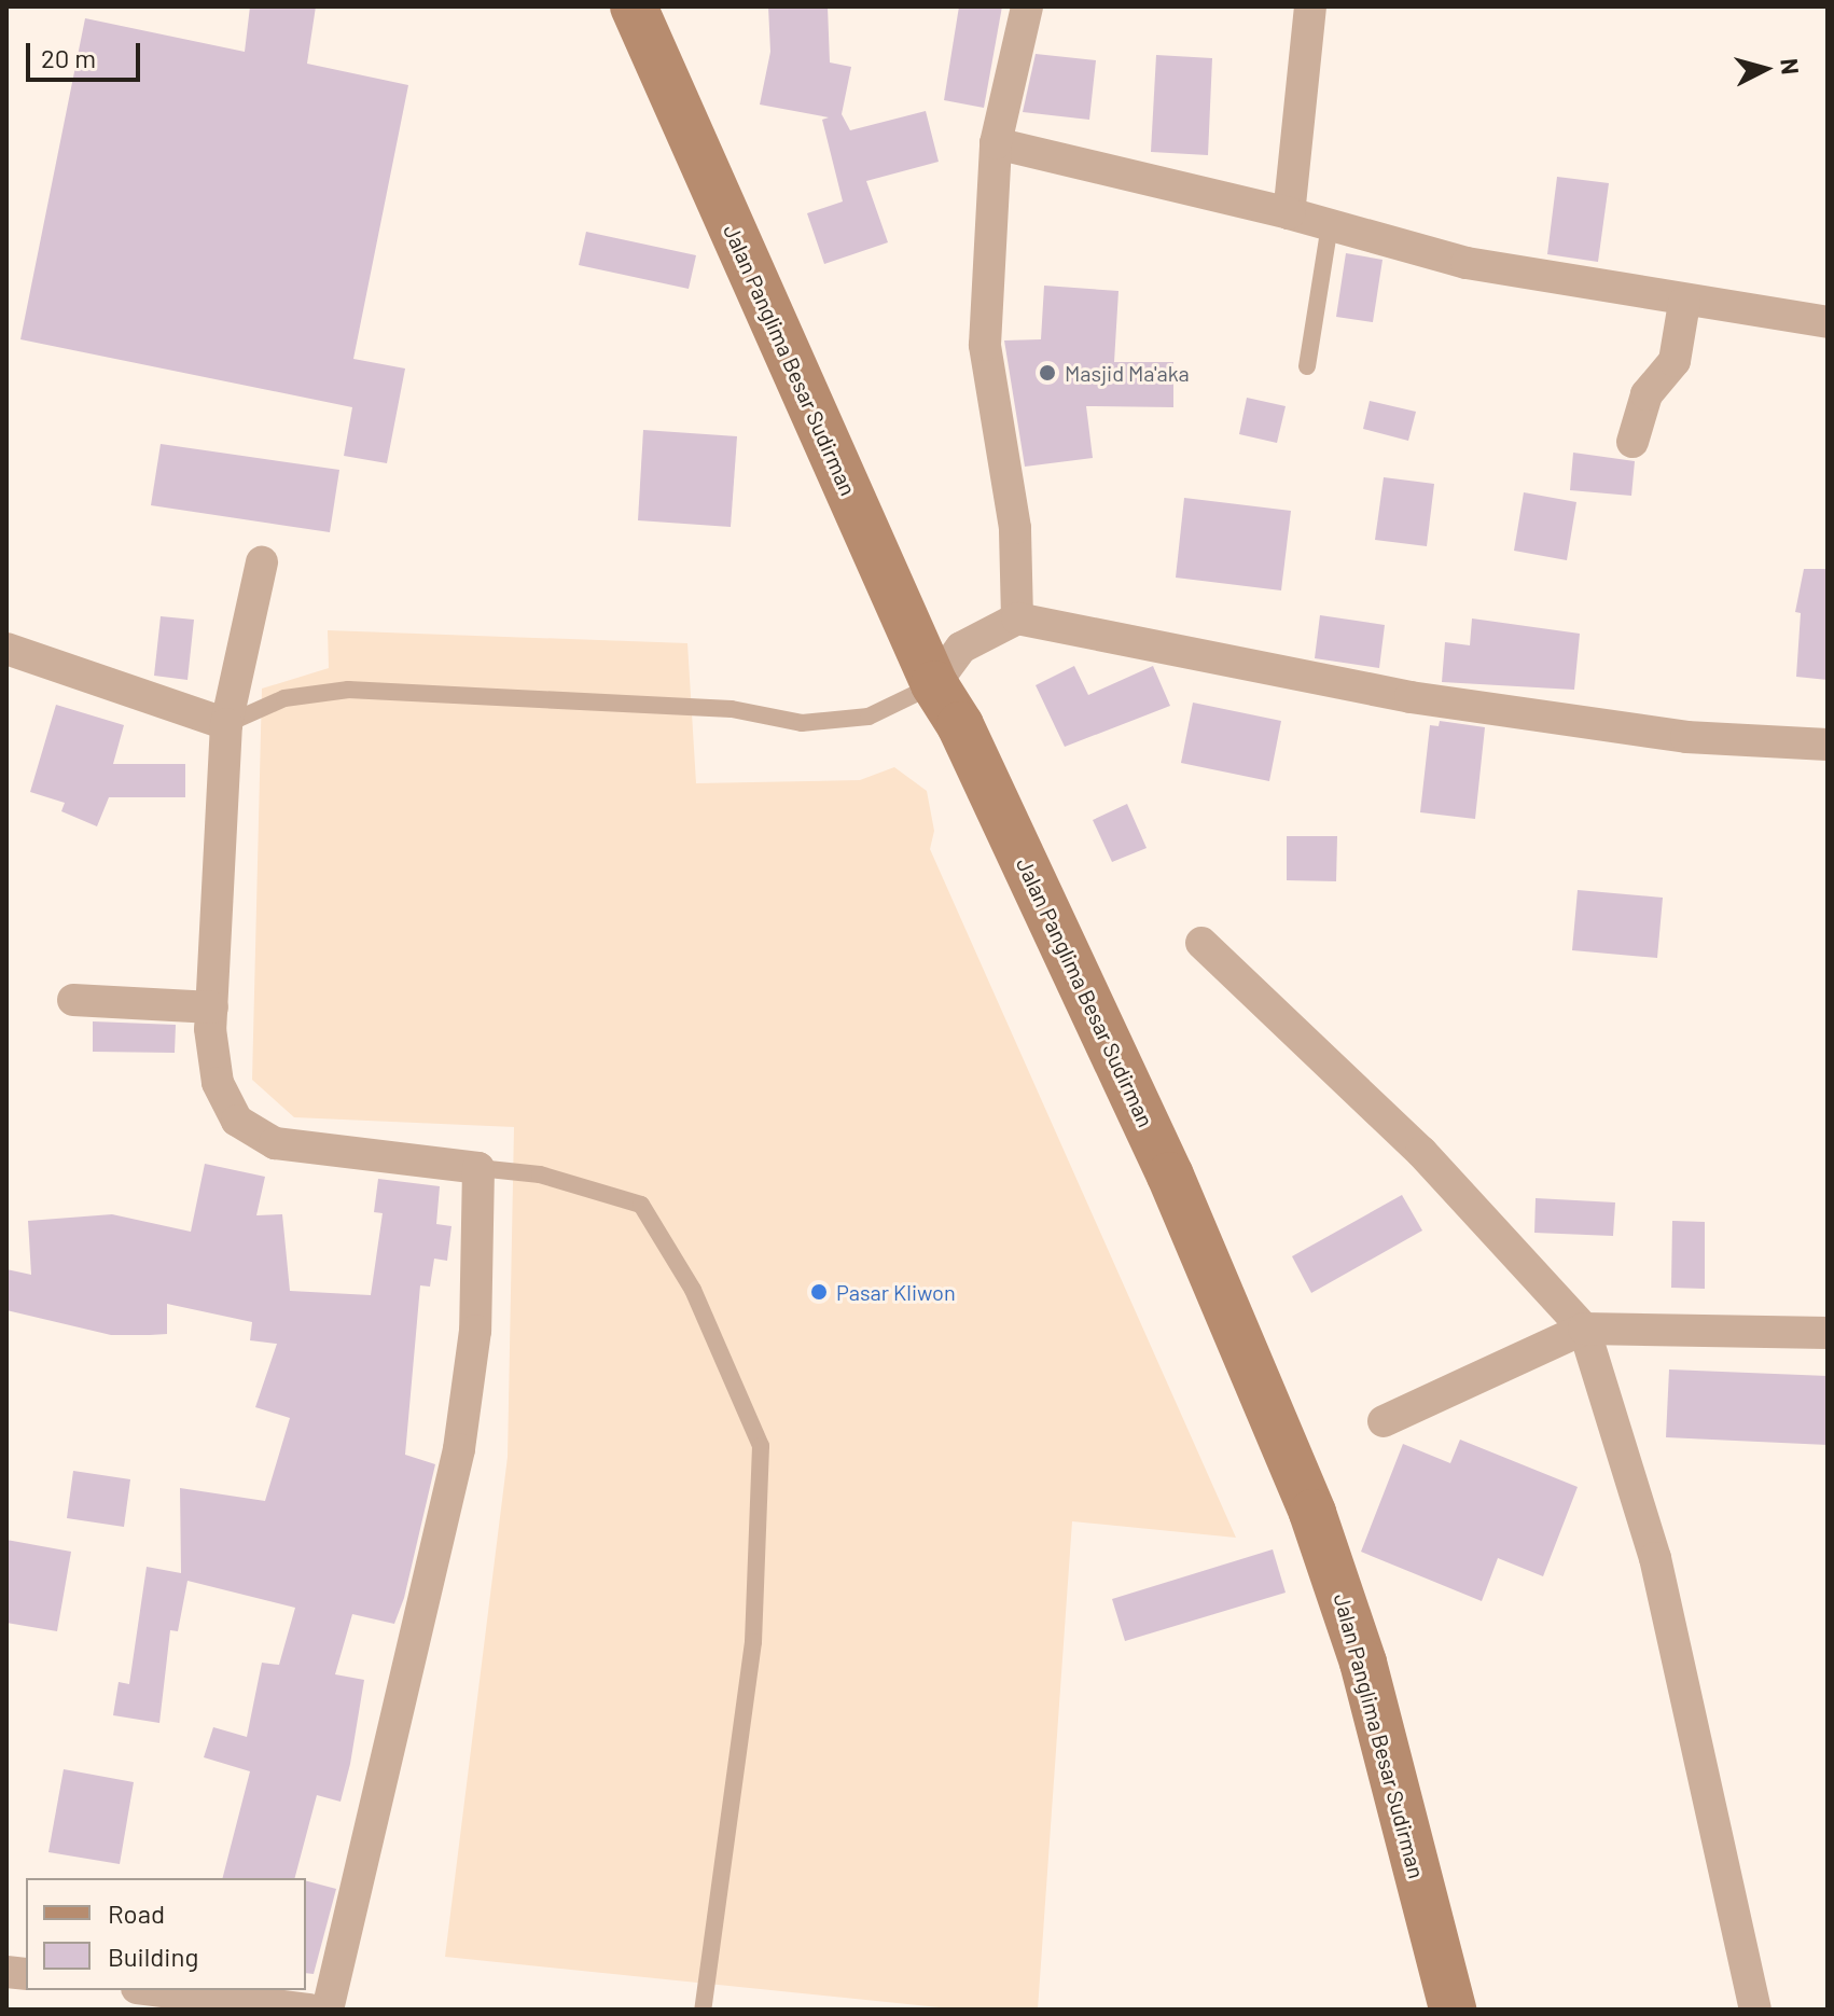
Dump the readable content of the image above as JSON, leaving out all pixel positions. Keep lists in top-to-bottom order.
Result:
{
  "streets": {
    "main road": ["Jalan Panglima Besar Sudirman"]
  },
  "places": ["Masjid Ma'aka", "Pasar Kliwon"],
  "legend": ["Road", "Building"],
  "scale_bar": "20 m",
  "north": "right"
}
